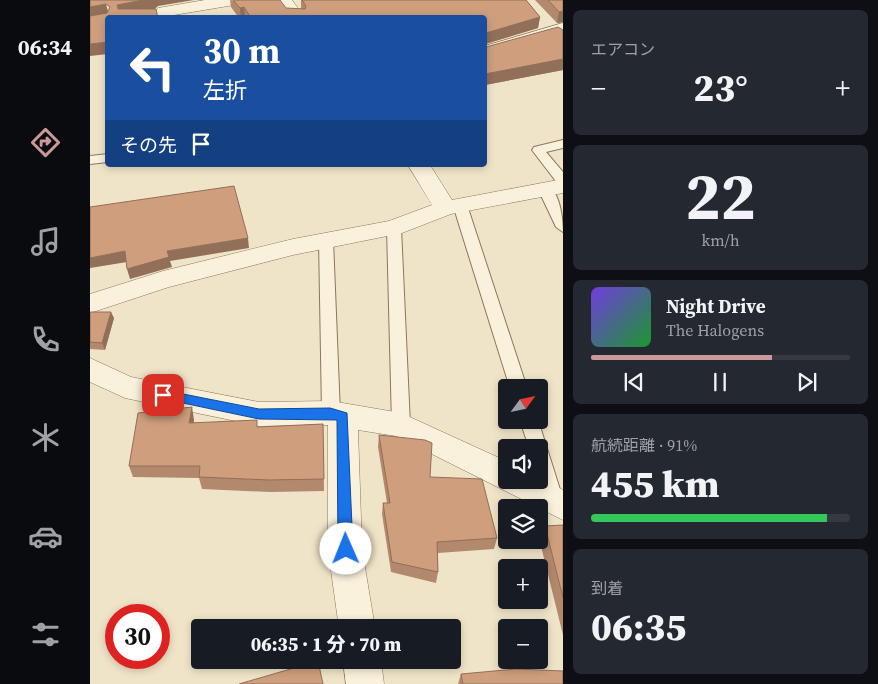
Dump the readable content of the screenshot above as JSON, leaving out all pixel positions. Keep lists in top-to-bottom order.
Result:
{
  "north": "top right",
  "page": {
    "tabs": "06:34",
    "tile": [
      "エアコン",
      ["22", "km/h"],
      ["航続距離 · 91%", "455 km"],
      ["到着", "06:35"]
    ],
    "turn": ["30 m", "左折"],
    "heat": ["−", "23°", "+"],
    "then": "その先",
    "song": ["Night Drive", "The Halogens"],
    "map_buttons": ["+", "−"],
    "limit": "30",
    "trip": "06:35 · 1 分 · 70 m"
  }
}
